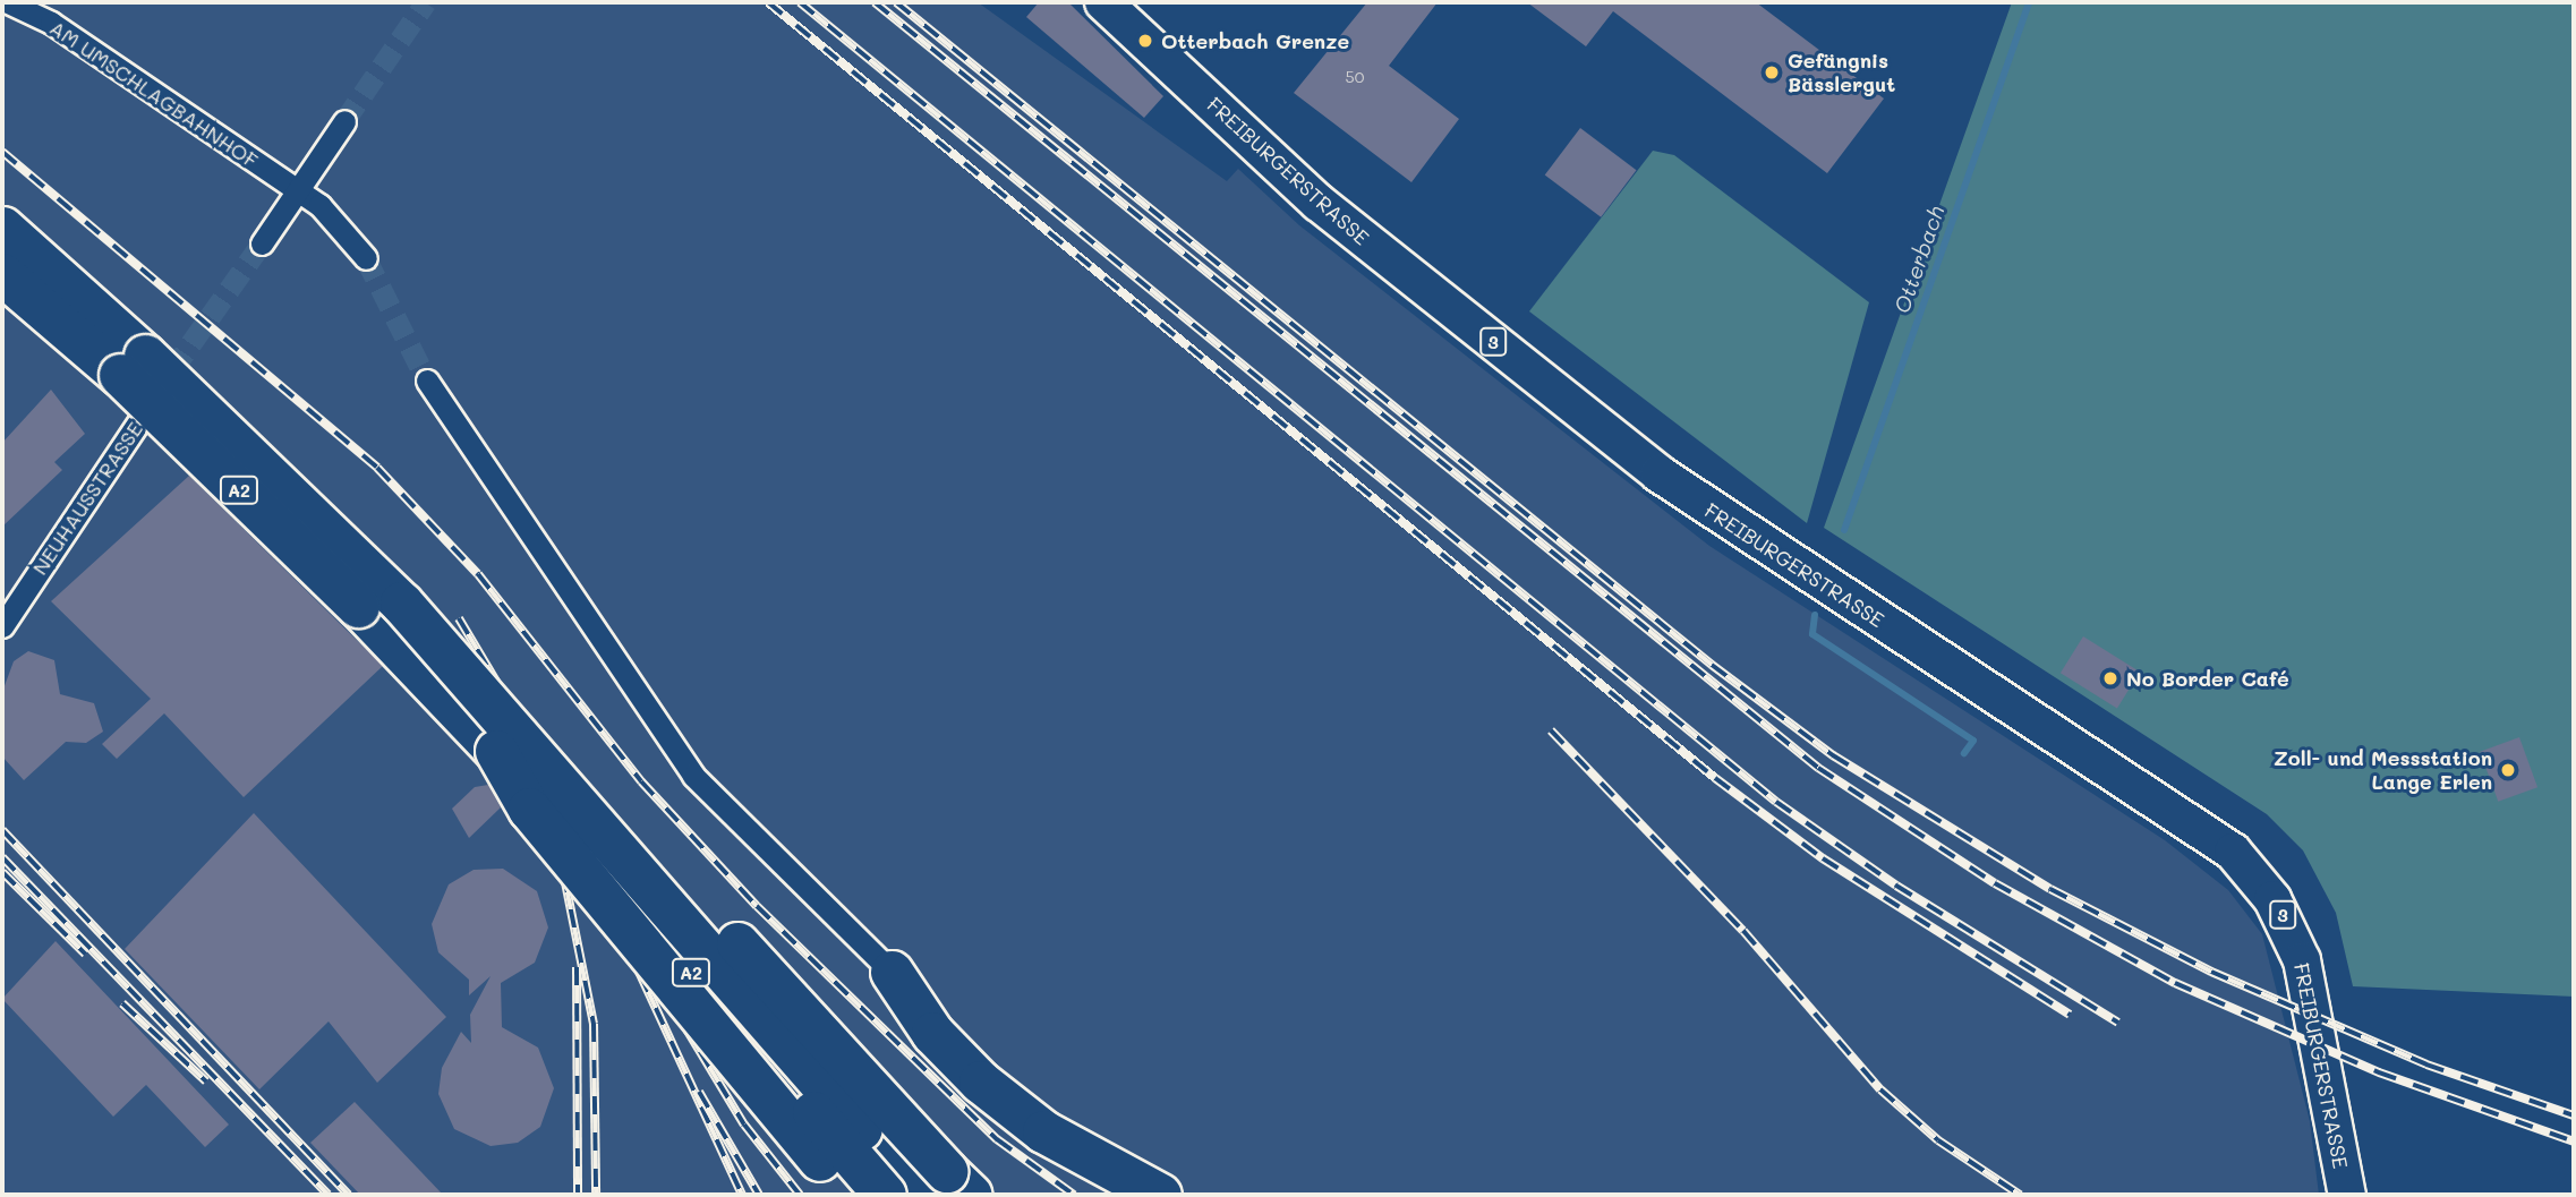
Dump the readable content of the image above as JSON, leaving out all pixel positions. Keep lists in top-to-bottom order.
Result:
{
  "streets": {
    "highway": ["A2"],
    "main road": ["FREIBURGERSTRASSE", "3"],
    "street": ["AM UMSCHLAGBAHNHOF", "NEUHAUSSTRASSE"]
  },
  "water": ["Otterbach"],
  "places": [
    "Otterbach Grenze",
    "Gefängnis Bässlergut",
    "No Border Café",
    "Zoll- und Messstation Lange Erlen"
  ],
  "house_numbers": ["50"]
}
